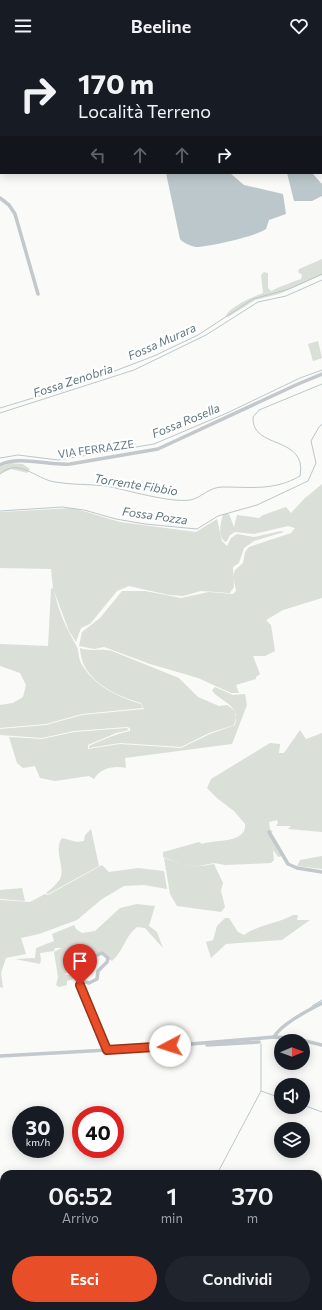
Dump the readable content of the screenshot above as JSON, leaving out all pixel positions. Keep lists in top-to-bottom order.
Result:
{
  "streets": {
    "street": ["VIA FERRAZZE"]
  },
  "water": [
    "Fossa Murara",
    "Fossa Zenobria",
    "Fossa Rosella",
    "Torrente Fibbio",
    "Fossa Pozza"
  ],
  "north": "right",
  "page": {
    "header": "Beeline",
    "turn": ["170 m", "Località Terreno"],
    "speed": "30 km/h",
    "limit": "40",
    "eta": [
      "06:52",
      "Arrivo",
      "1",
      "min",
      "370",
      "m"
    ],
    "buttons": ["Esci", "Condividi"]
  }
}
